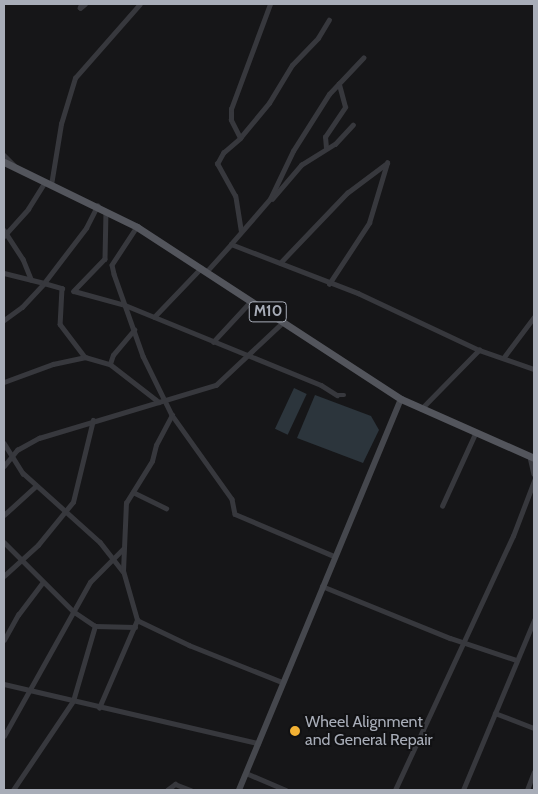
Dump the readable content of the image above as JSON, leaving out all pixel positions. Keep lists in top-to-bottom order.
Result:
{
  "streets": {
    "main road": ["M10"]
  },
  "places": ["Wheel Alignment and General Repair"]
}
